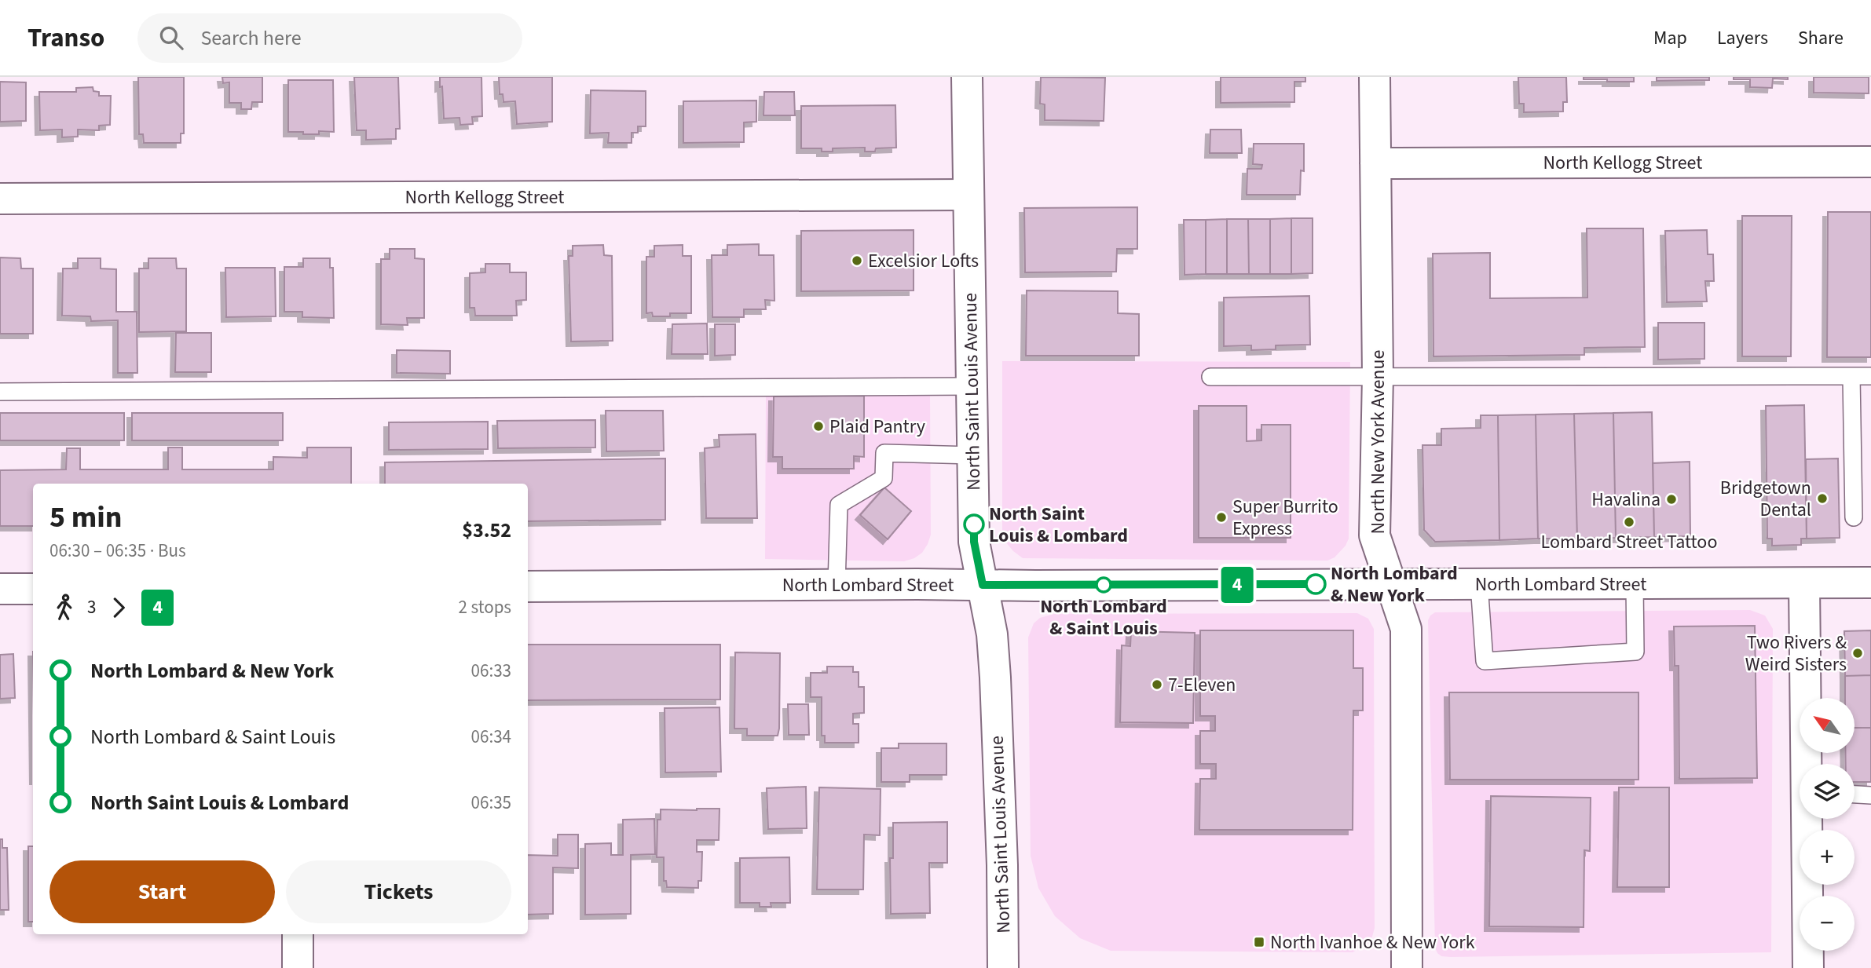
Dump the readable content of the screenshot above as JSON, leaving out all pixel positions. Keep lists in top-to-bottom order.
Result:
{
  "streets": {
    "street": [
      "North Kellogg Street",
      "North Saint Louis Avenue",
      "North New York Avenue",
      "North Lombard Street"
    ]
  },
  "crossings": [
    ["North Kellogg Street", "North Saint Louis Avenue"],
    ["North Kellogg Street", "North New York Avenue"],
    ["North Saint Louis Avenue", "North Lombard Street"],
    ["North New York Avenue", "North Lombard Street"]
  ],
  "places": {
    "other": [
      "Excelsior Lofts",
      "Plaid Pantry",
      "Bridgetown Dental",
      "Havalina",
      "Super Burrito Express",
      "Lombard Street Tattoo",
      "North Saint Louis & Lombard",
      "North Lombard & New York",
      "North Lombard & Saint Louis",
      "Two Rivers & Weird Sisters",
      "7-Eleven"
    ],
    "transit": ["North Ivanhoe & New York"]
  },
  "lines": ["bus line 4"],
  "north": "top left",
  "page": {
    "header": "Transo",
    "search": "Search here",
    "nav": ["Map", "Layers", "Share"],
    "on_map": "4",
    "heading": ["5 min", "06:30 – 06:35 · Bus", "$3.52"],
    "legs": ["3", "4", "2 stops"],
    "list": [
      {
        "name": "North Lombard & New York",
        "value": "06:33"
      },
      {
        "name": "North Lombard & Saint Louis",
        "value": "06:34"
      },
      {
        "name": "North Saint Louis & Lombard",
        "value": "06:35"
      }
    ],
    "map_buttons": ["+", "−"],
    "buttons": ["Start", "Tickets"]
  }
}
